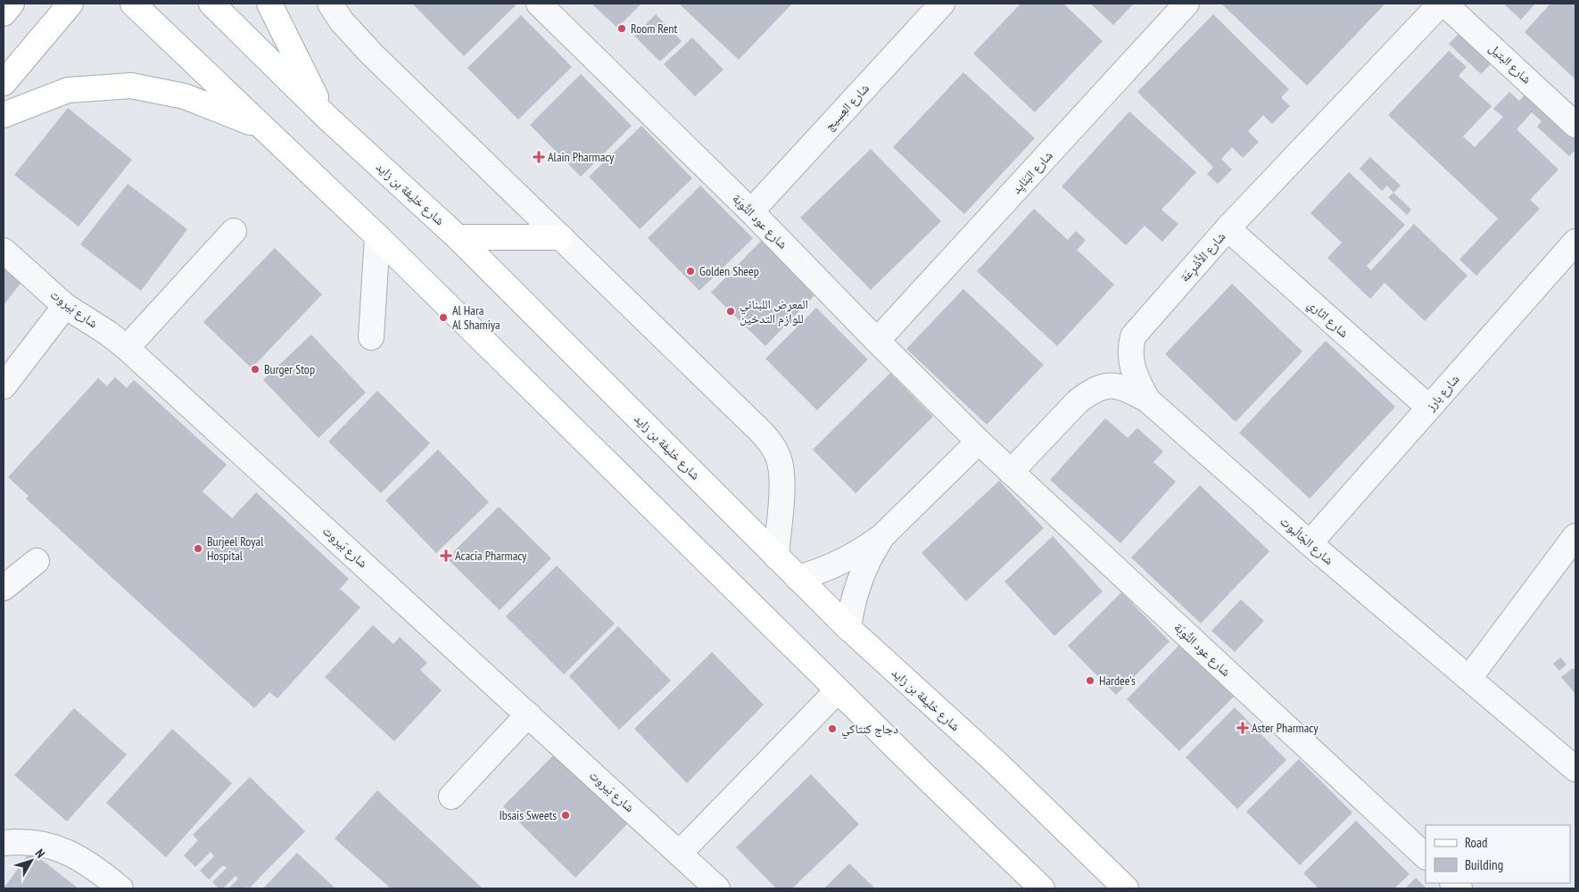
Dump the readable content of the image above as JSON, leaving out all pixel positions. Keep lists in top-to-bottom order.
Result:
{
  "streets": {
    "main road": ["شارع خليفة بن زايد"],
    "street": [
      "شارع البتيل",
      "شارع العِسِيج",
      "شارع البَنَايِد",
      "شارع عود التُّوبَة",
      "شارع الأَشْرِعَة",
      "شارع بَيروت",
      "شارع اثاري",
      "شارع بارز",
      "شارع الجَالْبوت"
    ]
  },
  "crossings": [
    ["شارع العِسِيج", "شارع عود التُّوبَة"],
    ["شارع البَنَايِد", "شارع عود التُّوبَة"],
    ["شارع الأَشْرِعَة", "شارع اثاري"],
    ["شارع الأَشْرِعَة", "شارع الجَالْبوت"],
    ["شارع اثاري", "شارع بارز"],
    ["شارع بارز", "شارع الجَالْبوت"]
  ],
  "places": {
    "other": [
      "Room Rent",
      "Golden Sheep",
      "المعرض اللبناني للوازم التدخين",
      "Al Hara Al Shamiya",
      "Burger Stop",
      "Burjeel Royal Hospital",
      "Hardee's",
      "دجاج كنتاكي",
      "Ibsais Sweets"
    ],
    "health": ["Alain Pharmacy", "Acacia Pharmacy", "Aster Pharmacy"]
  },
  "legend": ["Road", "Building"],
  "north": "top right"
}
